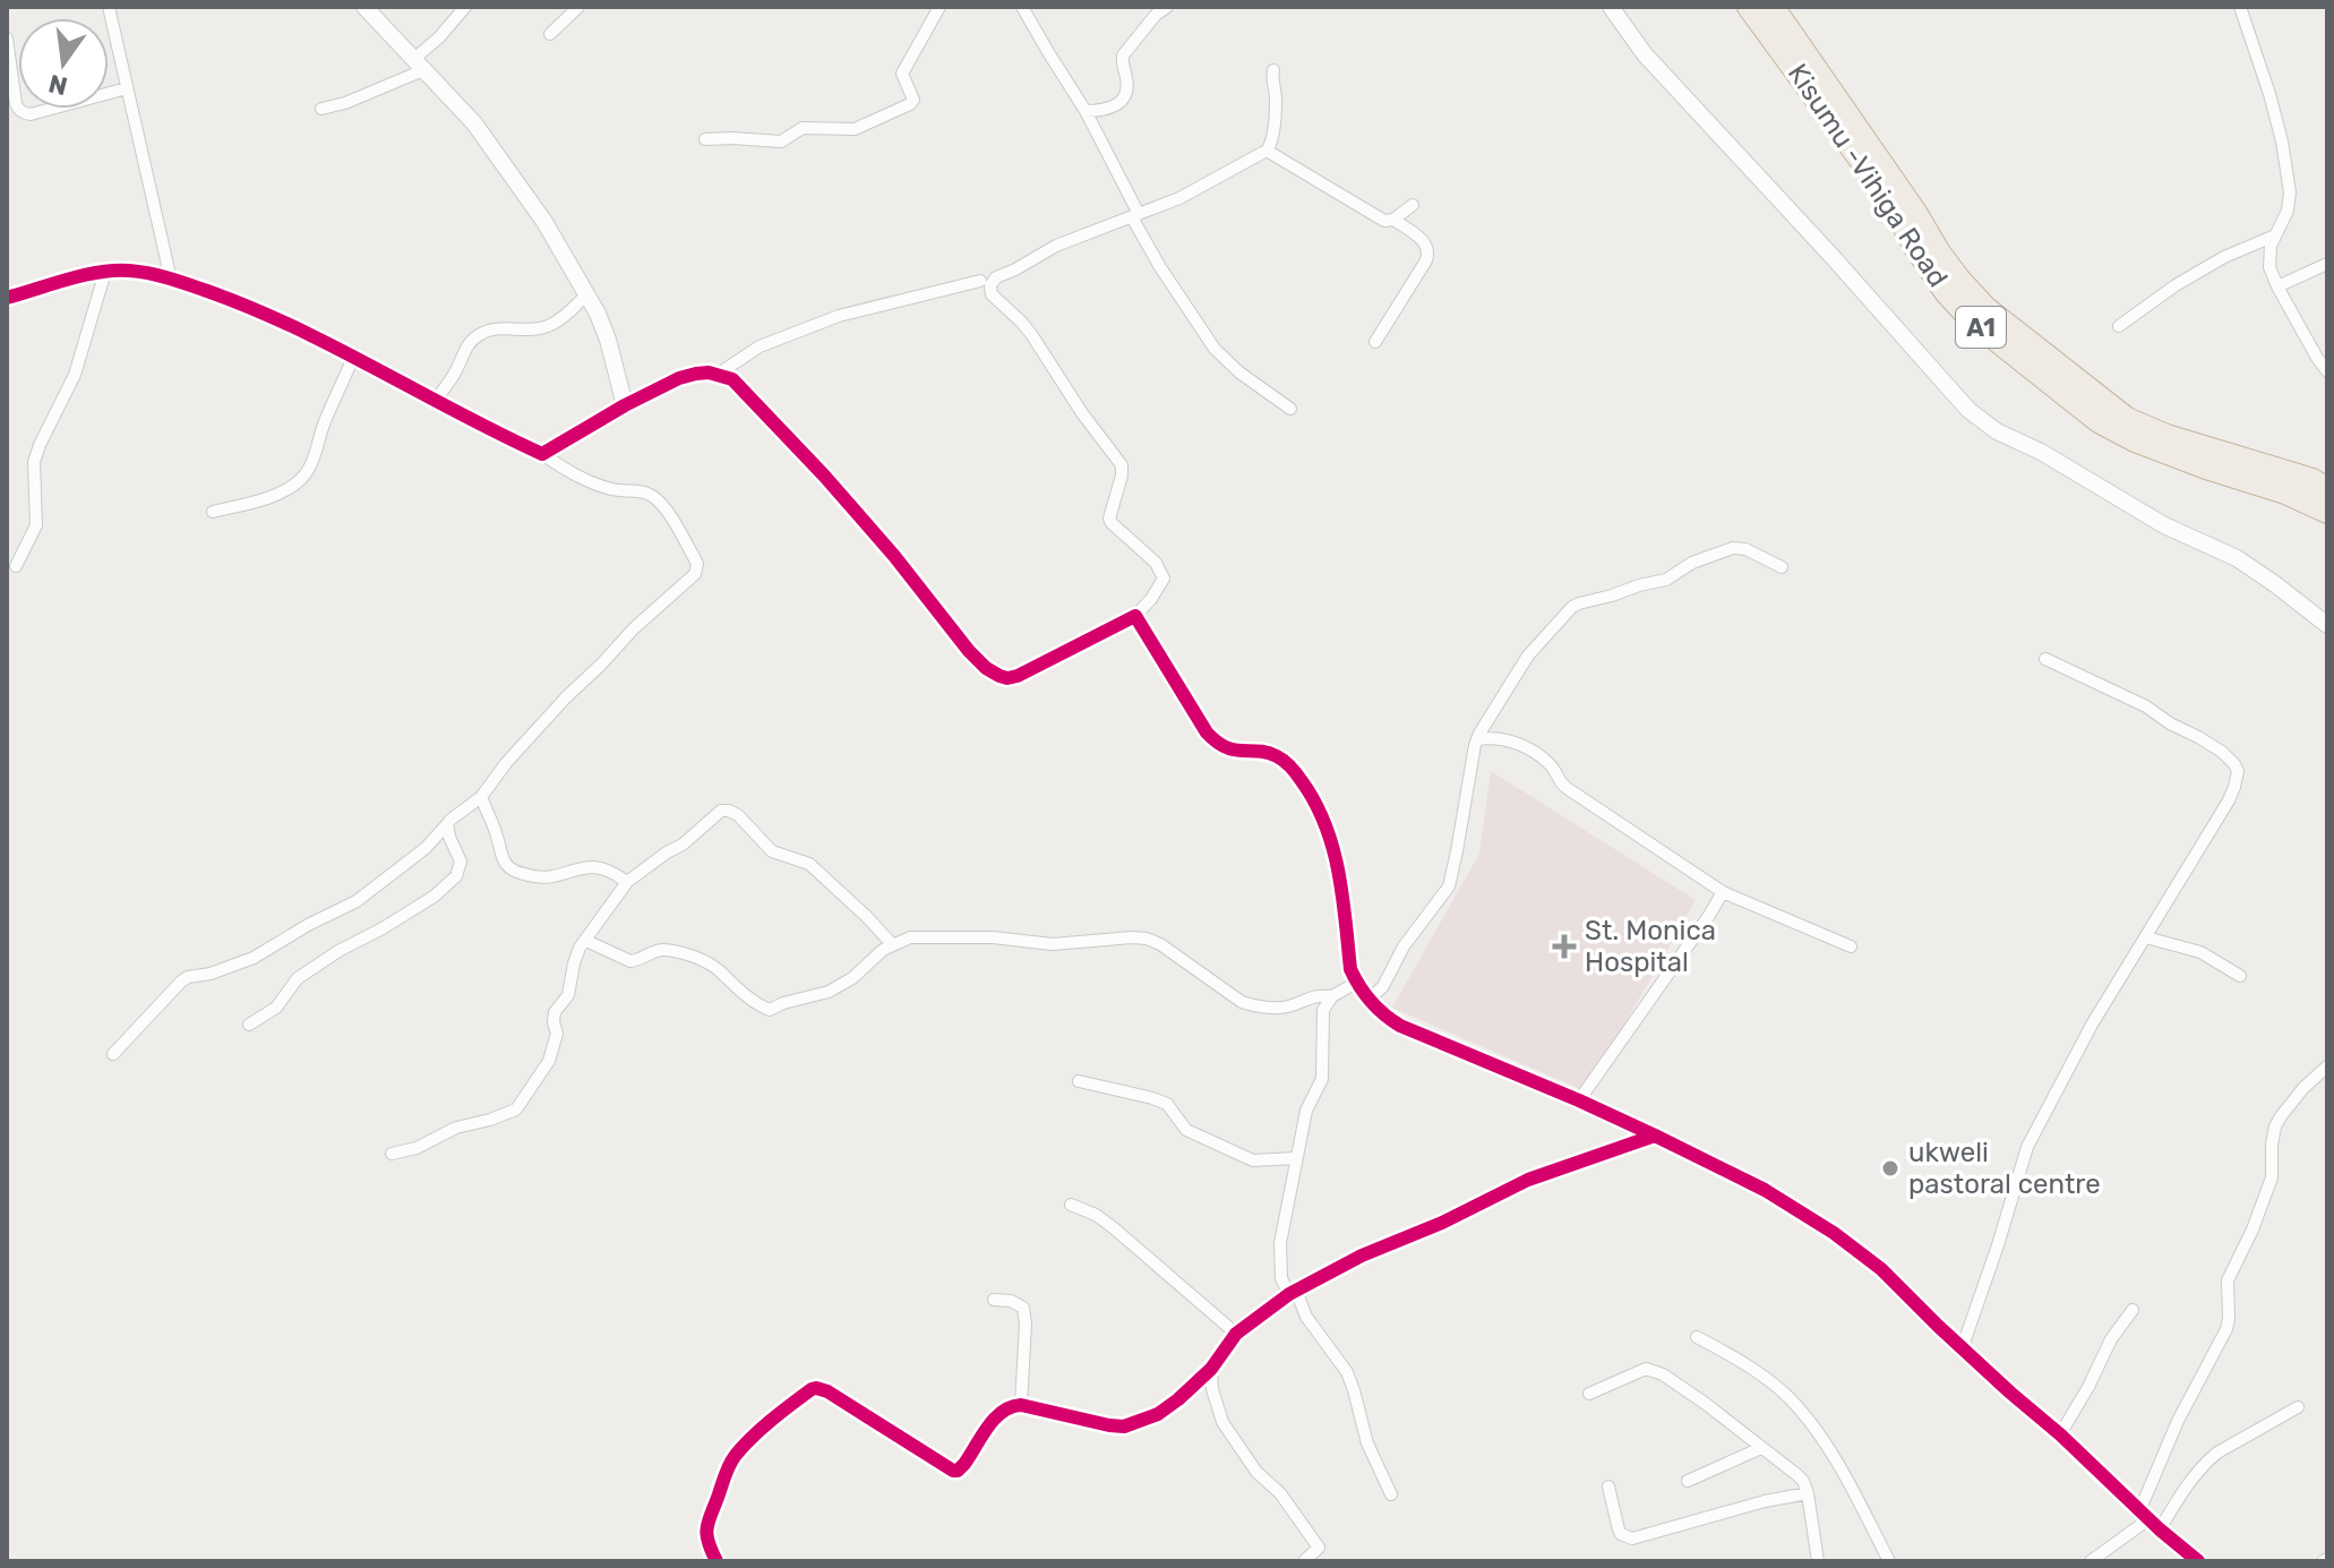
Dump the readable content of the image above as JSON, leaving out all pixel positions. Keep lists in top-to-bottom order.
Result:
{
  "streets": {
    "highway": ["Kisumu -Vihiga Road", "A1"]
  },
  "places": {
    "health": ["St. Monica Hospital"],
    "other": ["ukweli pastoral centre"]
  },
  "north": "bottom"
}
